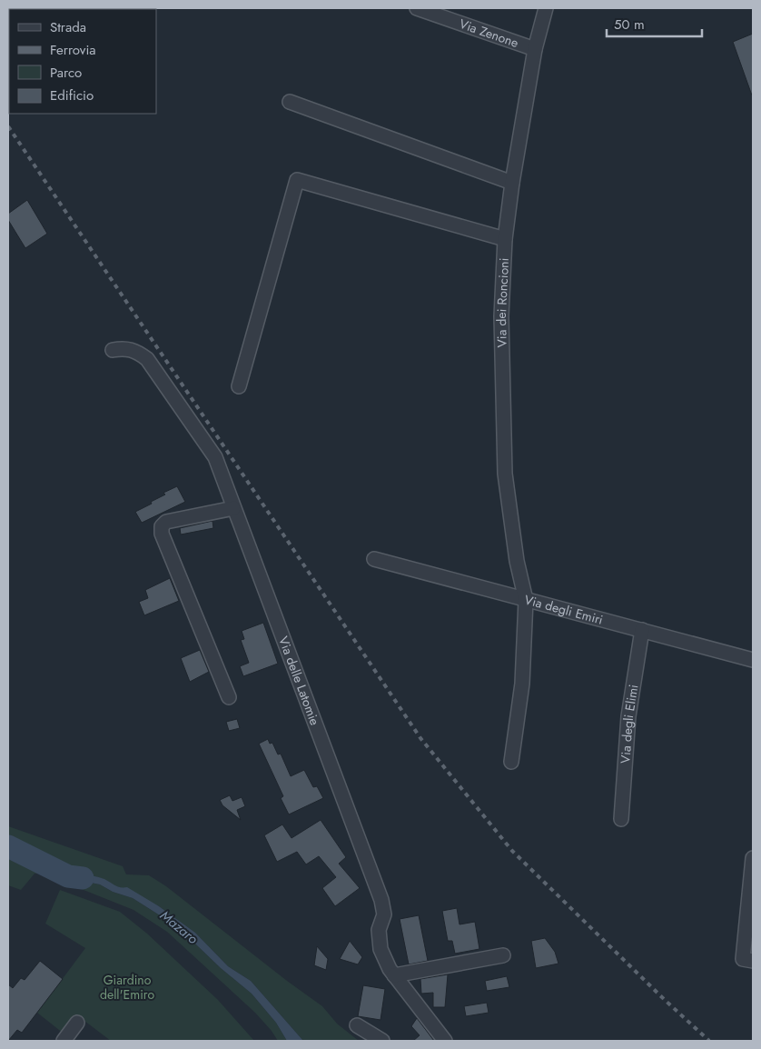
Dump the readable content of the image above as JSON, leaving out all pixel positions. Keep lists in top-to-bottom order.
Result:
{
  "streets": {
    "street": [
      "Via Zenone",
      "Via dei Roncioni",
      "Via degli Emiri",
      "Via delle Latomie",
      "Via degli Elimi"
    ]
  },
  "crossings": [
    ["Via Zenone", "Via dei Roncioni"],
    ["Via dei Roncioni", "Via degli Emiri"],
    ["Via degli Emiri", "Via degli Elimi"]
  ],
  "water": ["Mazaro"],
  "parks": ["Giardino dell'Emiro"],
  "legend": [
    "Strada",
    "Ferrovia",
    "Parco",
    "Edificio"
  ],
  "scale_bar": "50 m"
}
